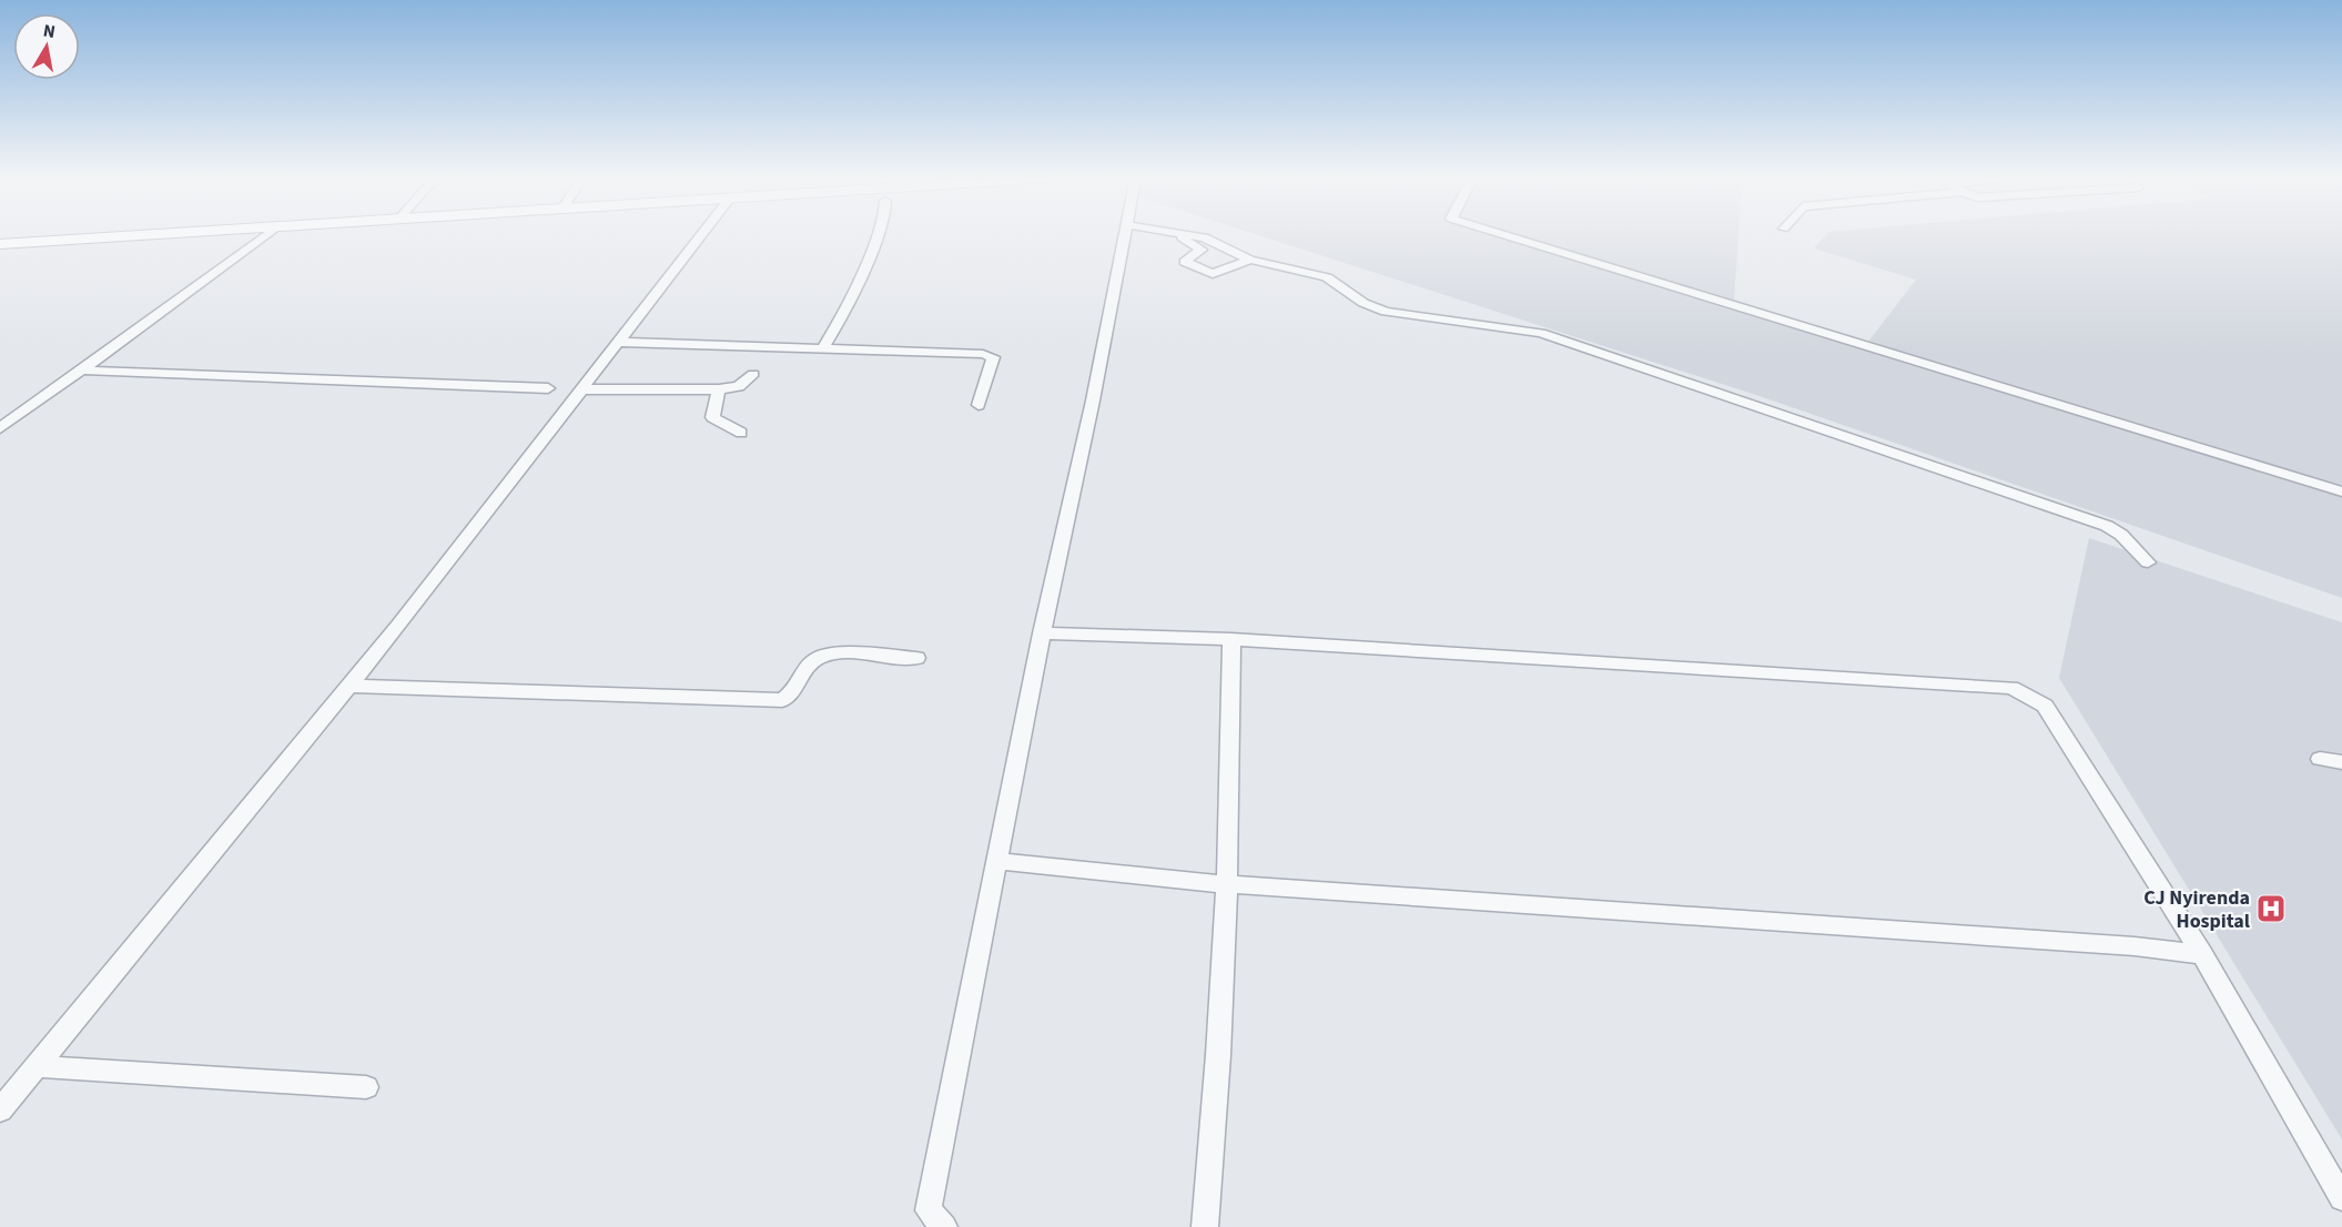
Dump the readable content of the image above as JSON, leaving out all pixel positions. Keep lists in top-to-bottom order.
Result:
{
  "places": {
    "hospital": ["CJ Nyirenda Hospital"]
  },
  "north": "top"
}
